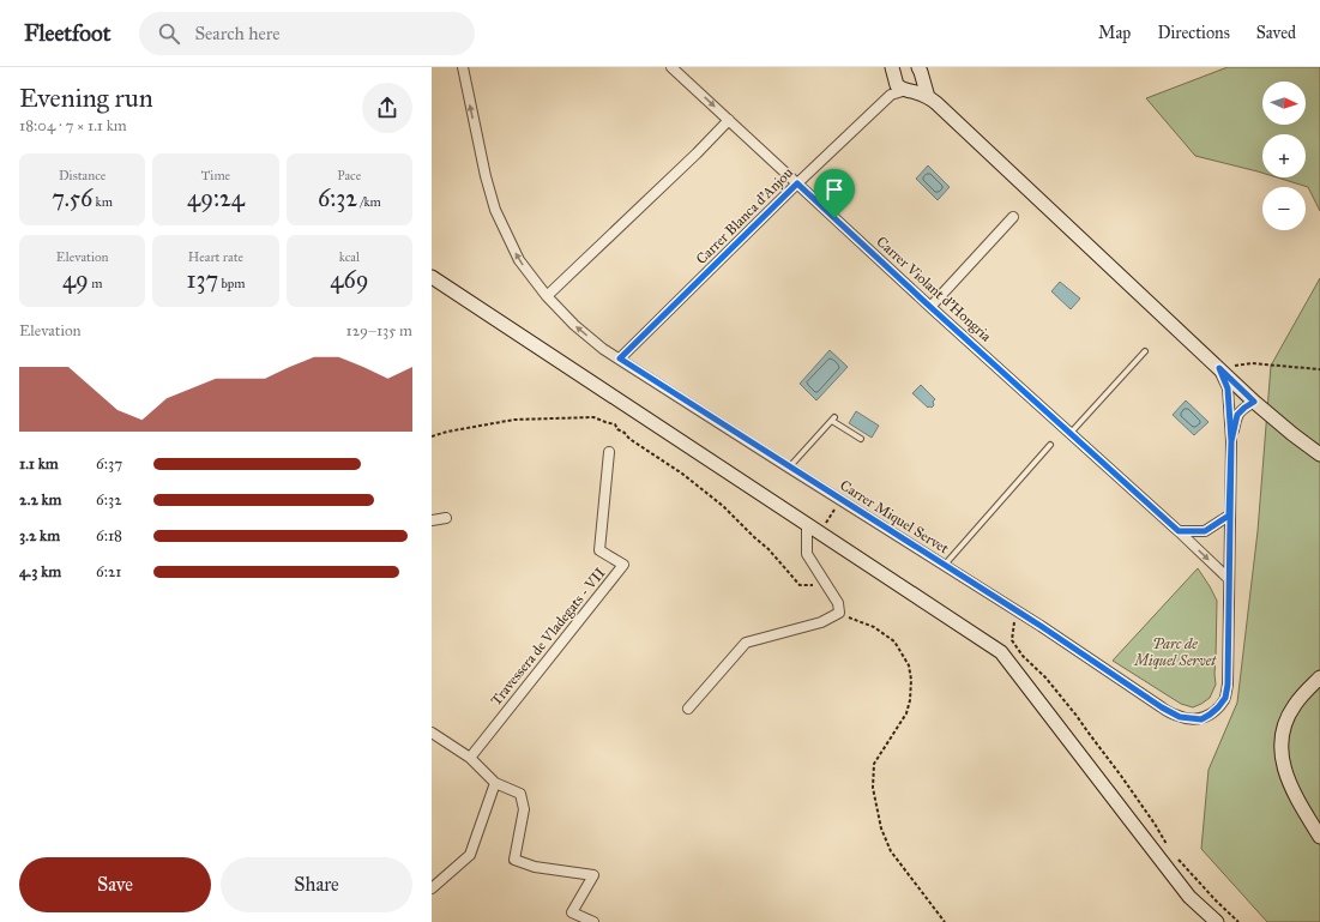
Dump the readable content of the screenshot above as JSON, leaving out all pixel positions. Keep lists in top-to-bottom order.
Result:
{
  "streets": {
    "street": [
      "Carrer Blanca d'Anjou",
      "Carrer Violant d'Hongria",
      "Carrer Miquel Servet",
      "Travessera de Vladegats - VII"
    ]
  },
  "crossings": [
    ["Carrer Blanca d'Anjou", "Carrer Violant d'Hongria"],
    ["Carrer Blanca d'Anjou", "Carrer Miquel Servet"],
    ["Carrer Violant d'Hongria", "Carrer Miquel Servet"]
  ],
  "parks": ["Parc de Miquel Servet"],
  "north": "right",
  "page": {
    "header": "Fleetfoot",
    "search": "Search here",
    "nav": ["Map", "Directions", "Saved"],
    "heading": ["Evening run", "18:04 · 7 × 1.1 km"],
    "map_buttons": ["+", "−"],
    "stats": [
      ["Distance", "7.56 km"],
      ["Time", "49:24"],
      ["Pace", "6:32 /km"],
      ["Elevation", "49 m"],
      ["Heart rate", "137 bpm"],
      ["kcal", "469"]
    ],
    "chart": ["Elevation", "129–135 m"],
    "list": [
      {
        "name": "1.1 km",
        "note": "6:37"
      },
      {
        "name": "2.2 km",
        "note": "6:32"
      },
      {
        "name": "3.2 km",
        "note": "6:18"
      },
      {
        "name": "4.3 km",
        "note": "6:21"
      }
    ],
    "buttons": ["Save", "Share"]
  }
}
